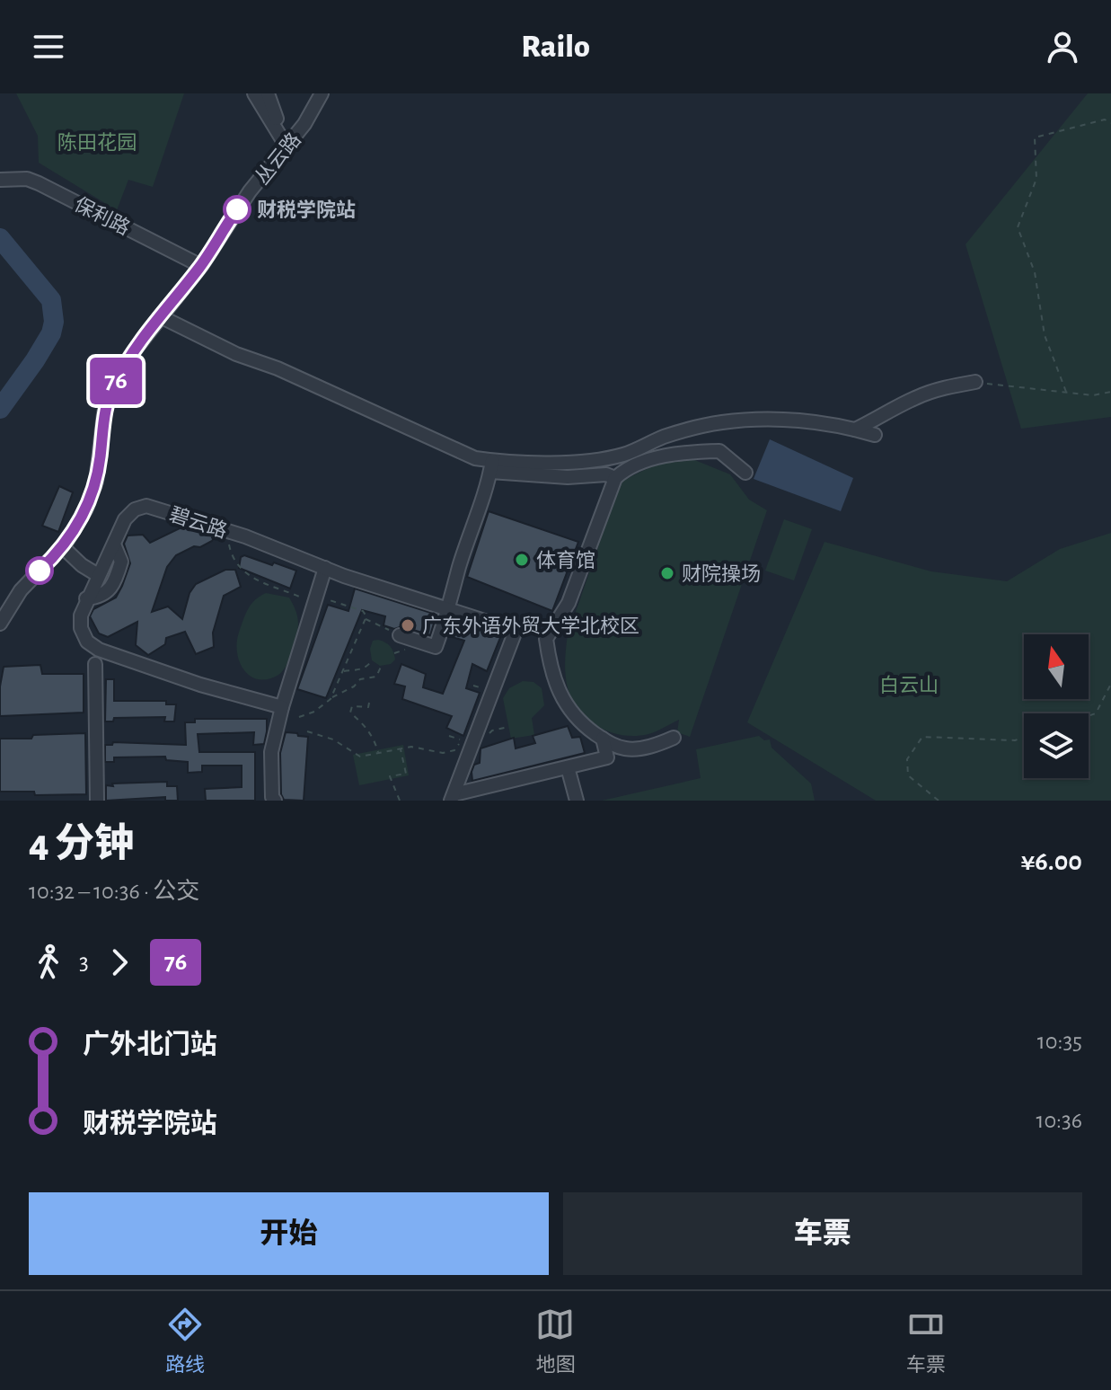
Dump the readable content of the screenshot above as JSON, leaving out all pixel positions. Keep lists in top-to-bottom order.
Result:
{
  "streets": {
    "street": ["丛云路", "保利路", "碧云路"]
  },
  "crossings": [
    ["丛云路", "保利路"]
  ],
  "parks": ["陈田花园", "白云山"],
  "places": [
    "财税学院站",
    "体育馆",
    "财院操场",
    "广东外语外贸大学北校区"
  ],
  "lines": ["bus line 76"],
  "north": "top",
  "page": {
    "header": "Railo",
    "on_map": "76",
    "heading": ["4 分钟", "10:32 – 10:36 · 公交", "¥6.00"],
    "legs": ["3", "76"],
    "list": [
      {
        "name": "广外北门站",
        "value": "10:35"
      },
      {
        "name": "财税学院站",
        "value": "10:36"
      }
    ],
    "buttons": ["开始", "车票"],
    "tabs": ["路线", "地图", "车票"]
  }
}
